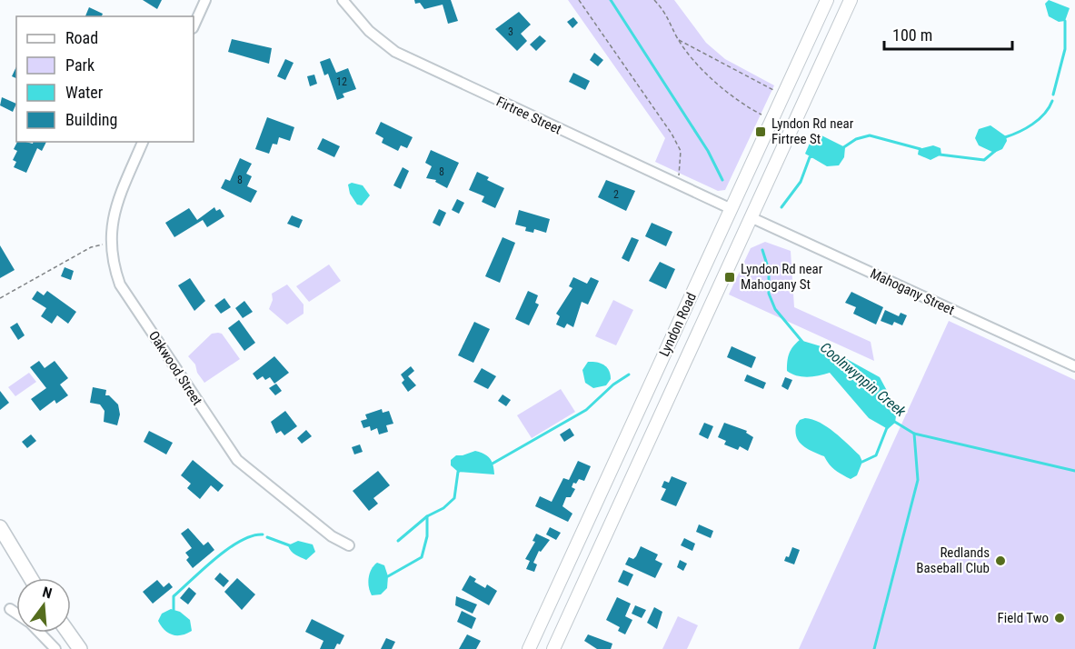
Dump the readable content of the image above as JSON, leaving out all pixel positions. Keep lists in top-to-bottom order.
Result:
{
  "streets": {
    "main road": ["Lyndon Road"],
    "street": ["Firtree Street", "Mahogany Street", "Oakwood Street"]
  },
  "crossings": [
    ["Firtree Street", "Lyndon Road"],
    ["Mahogany Street", "Lyndon Road"]
  ],
  "water": ["Coolnwynpin Creek"],
  "places": {
    "transit": ["Lyndon Rd near Firtree St", "Lyndon Rd near Mahogany St"],
    "other": ["Redlands Baseball Club", "Field Two"]
  },
  "house_numbers": [
    "3",
    "12",
    "8",
    "8",
    "2"
  ],
  "legend": [
    "Road",
    "Park",
    "Water",
    "Building"
  ],
  "scale_bar": "100 m",
  "north": "top"
}
